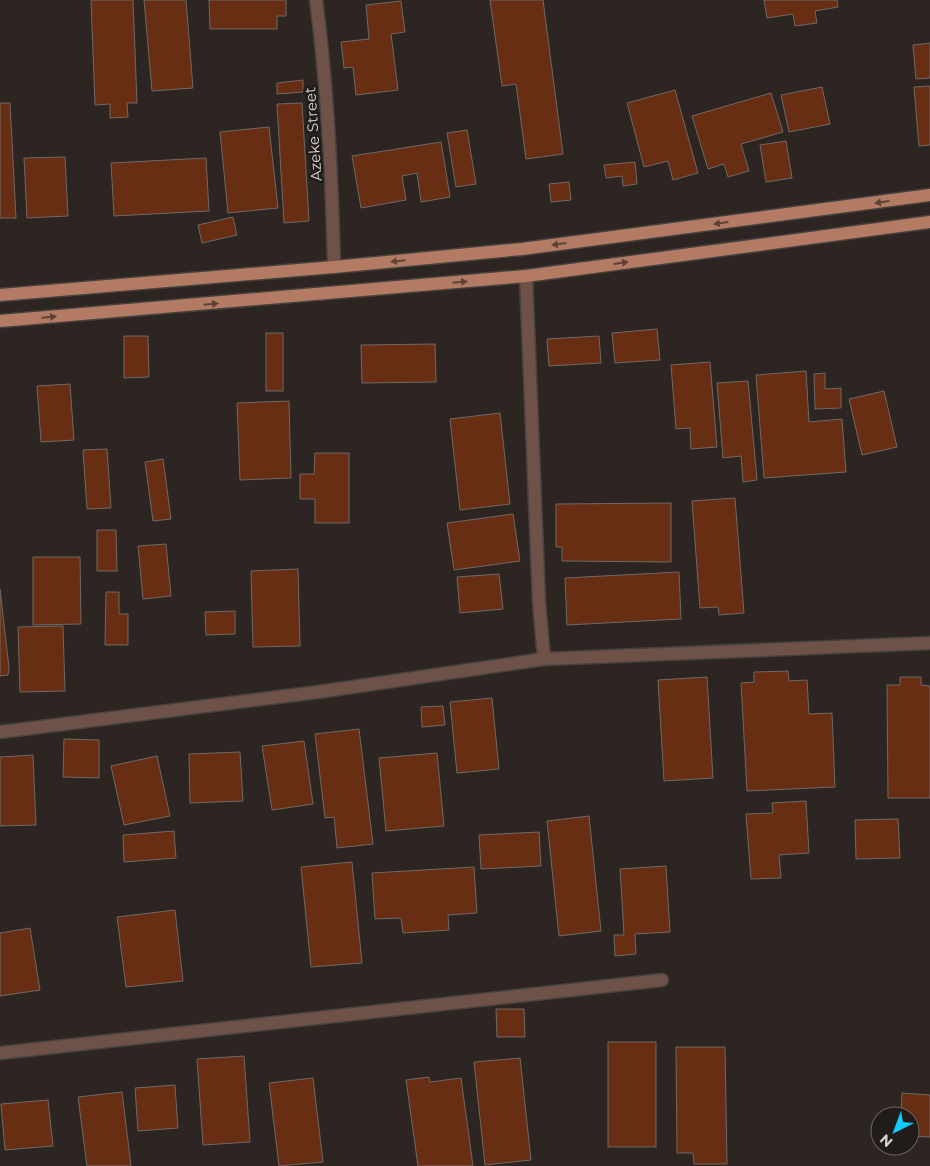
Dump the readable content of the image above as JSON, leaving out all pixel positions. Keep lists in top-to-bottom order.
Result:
{
  "streets": {
    "street": ["Azeke Street"]
  },
  "north": "bottom left"
}
